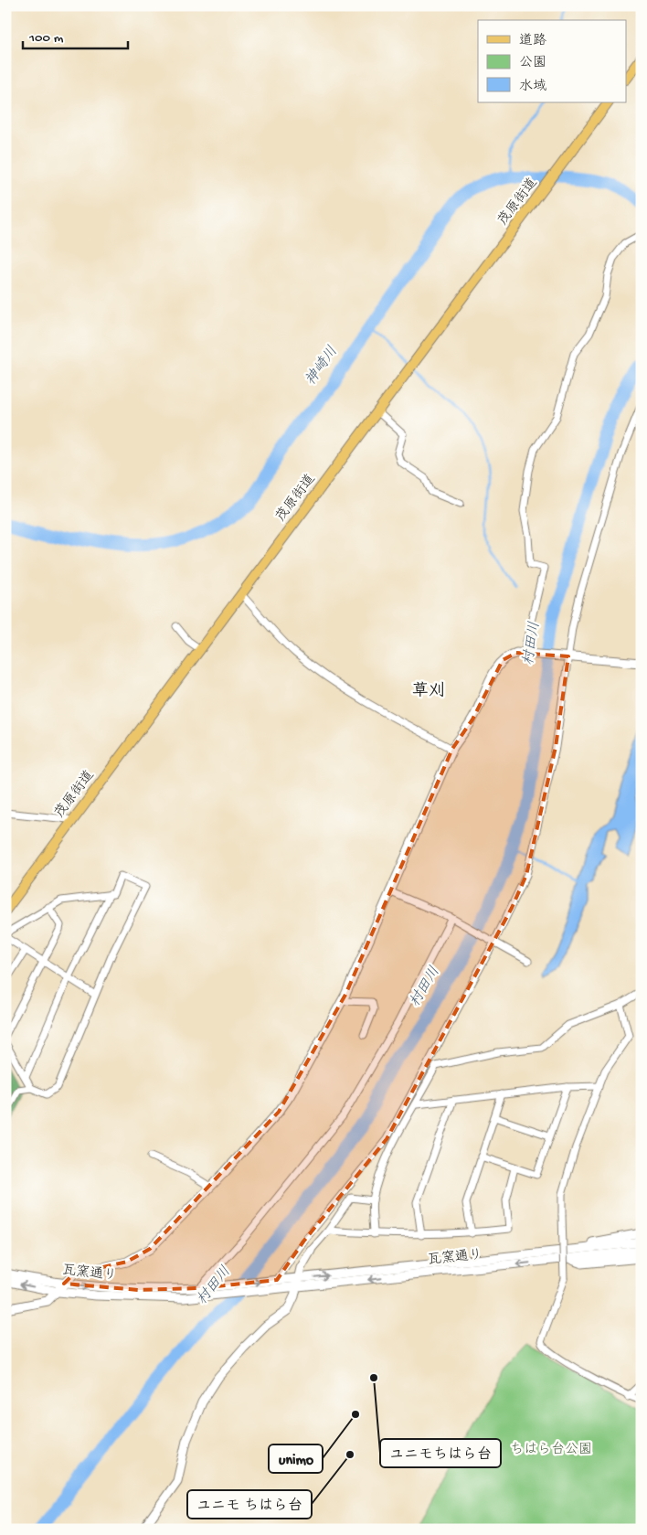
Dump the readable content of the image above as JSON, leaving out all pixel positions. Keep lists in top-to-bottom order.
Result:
{
  "streets": {
    "main road": ["茂原街道"],
    "street": ["瓦窯通り"]
  },
  "districts": ["草刈"],
  "water": ["神崎川", "村田川"],
  "parks": ["ちはら台公園"],
  "places": ["ユニモちはら台", "unimo", "ユニモ ちはら台"],
  "legend": ["道路", "公園", "水域"],
  "scale_bar": "100 m"
}
